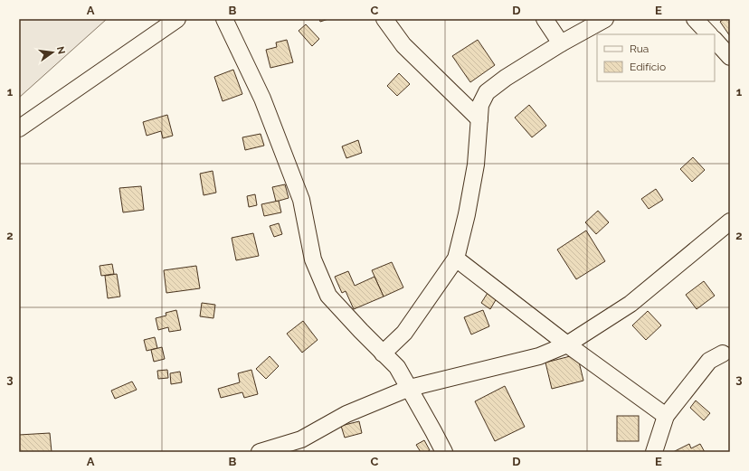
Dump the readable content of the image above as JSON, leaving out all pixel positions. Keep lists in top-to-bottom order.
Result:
{
  "legend": ["Rua", "Edifício"],
  "north": "right",
  "grid": {
    "columns": [
      "A",
      "B",
      "C",
      "D",
      "E"
    ],
    "rows": ["1", "2", "3"]
  }
}
